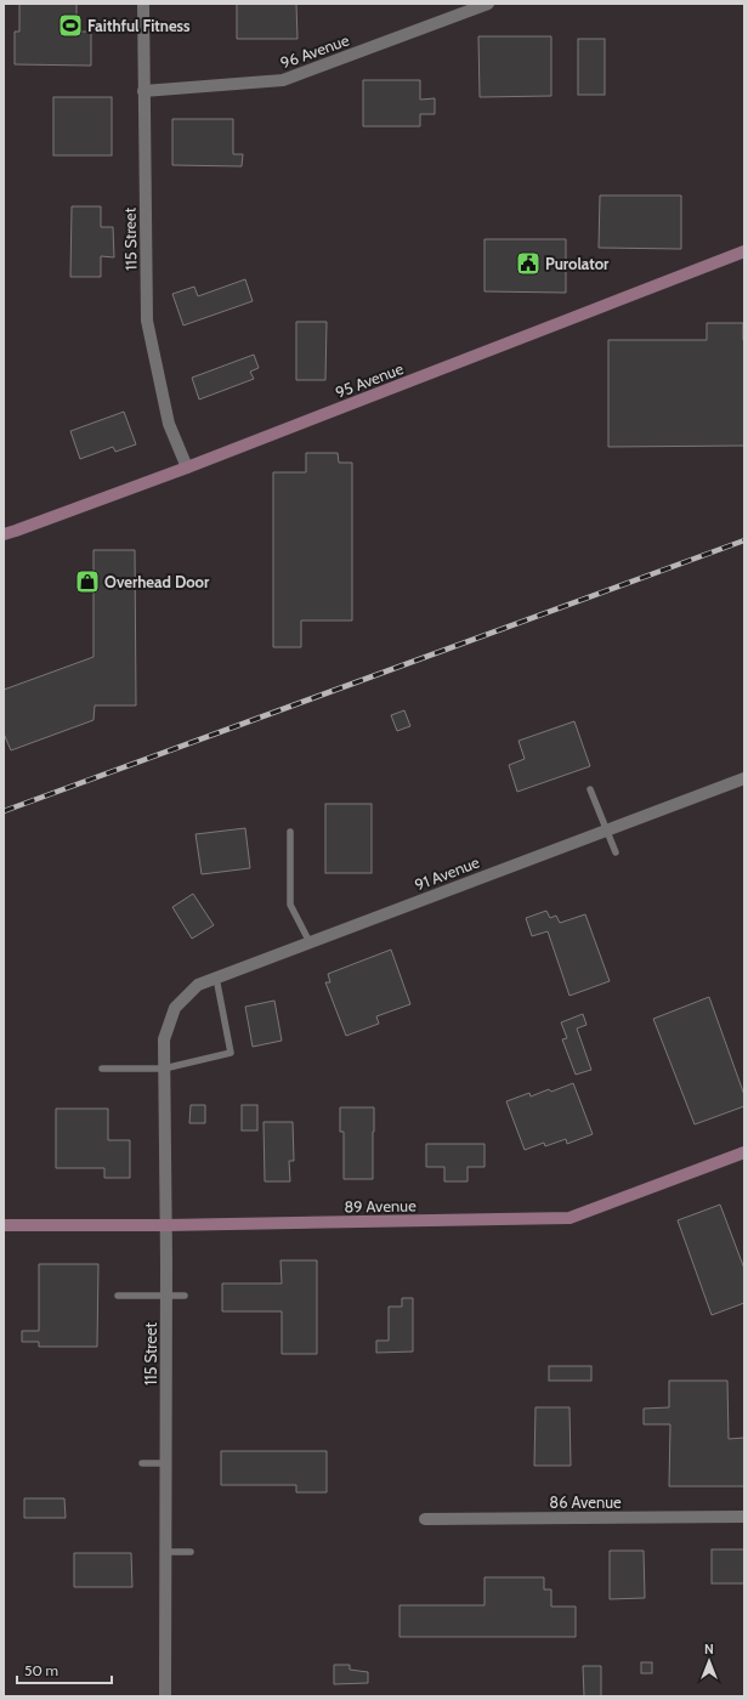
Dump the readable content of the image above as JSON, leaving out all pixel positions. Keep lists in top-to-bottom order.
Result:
{
  "streets": {
    "street": [
      "96 Avenue",
      "115 Street",
      "95 Avenue",
      "91 Avenue",
      "89 Avenue",
      "86 Avenue"
    ]
  },
  "crossings": [
    ["96 Avenue", "115 Street"],
    ["115 Street", "95 Avenue"],
    ["115 Street", "91 Avenue"],
    ["115 Street", "89 Avenue"]
  ],
  "places": {
    "sports": ["Faithful Fitness"],
    "public building": ["Purolator"],
    "shop": ["Overhead Door"]
  },
  "scale_bar": "50 m",
  "north": "top"
}
